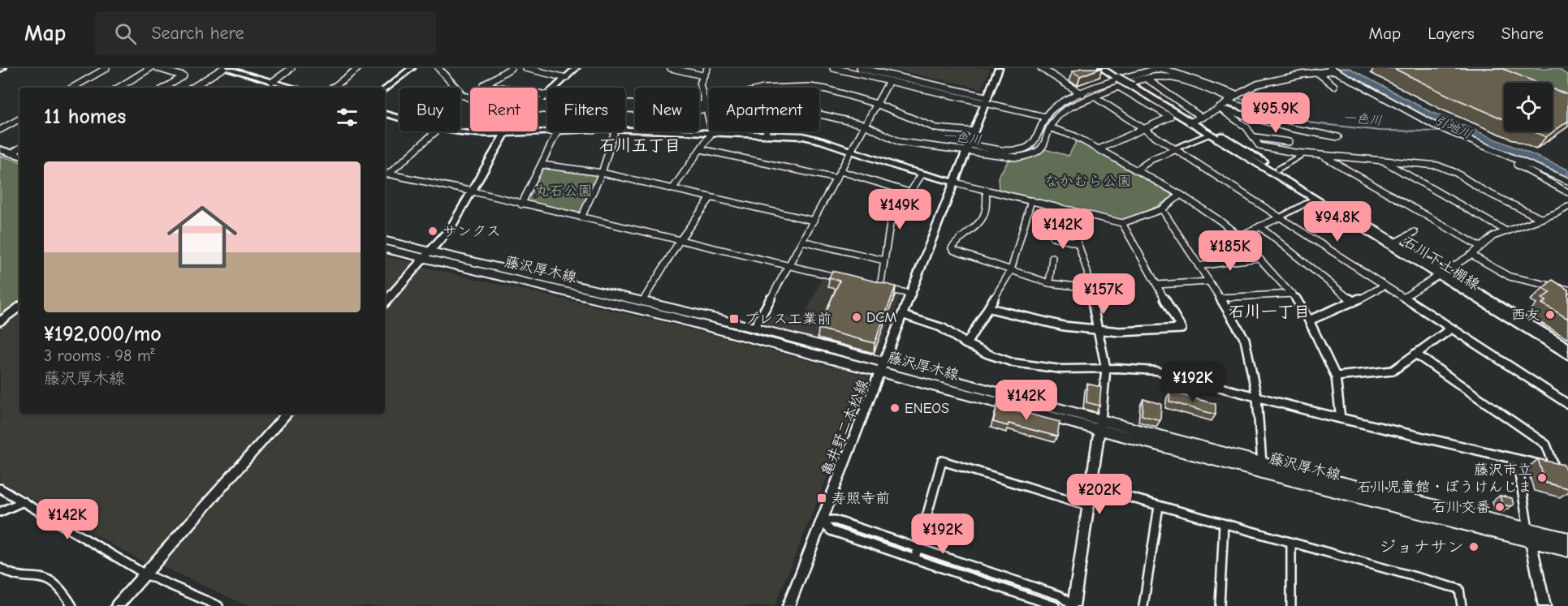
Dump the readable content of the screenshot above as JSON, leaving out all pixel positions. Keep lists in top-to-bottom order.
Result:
{
  "streets": {
    "main road": ["藤沢厚木線"],
    "street": ["石川下土棚線", "亀井野二本松線"]
  },
  "crossings": [
    ["藤沢厚木線", "亀井野二本松線"]
  ],
  "districts": ["石川五丁目", "石川一丁目"],
  "water": ["一色川", "引地川"],
  "parks": ["なかむら公園", "丸石公園"],
  "places": {
    "other": [
      "サンクス",
      "西友",
      "DCM",
      "ENEOS",
      "藤沢市立 石川児童館・ぼうけんじま",
      "石川交番",
      "ジョナサン"
    ],
    "transit": ["プレス工業前", "寿照寺前"]
  },
  "page": {
    "header": "Map",
    "search": "Search here",
    "nav": ["Map", "Layers", "Share"],
    "chip": [
      "Buy",
      "Rent",
      "Filters",
      "New",
      "Apartment"
    ],
    "heading": "11 homes",
    "price": [
      "¥95.9K",
      "¥149K",
      "¥94.8K",
      "¥142K",
      "¥185K",
      "¥157K",
      "¥192K",
      "¥142K",
      "¥202K",
      "¥142K",
      "¥192K"
    ],
    "list": [
      {
        "name": "¥192,000/mo",
        "note": "3 rooms · 98 m² · 藤沢厚木線"
      }
    ]
  }
}
